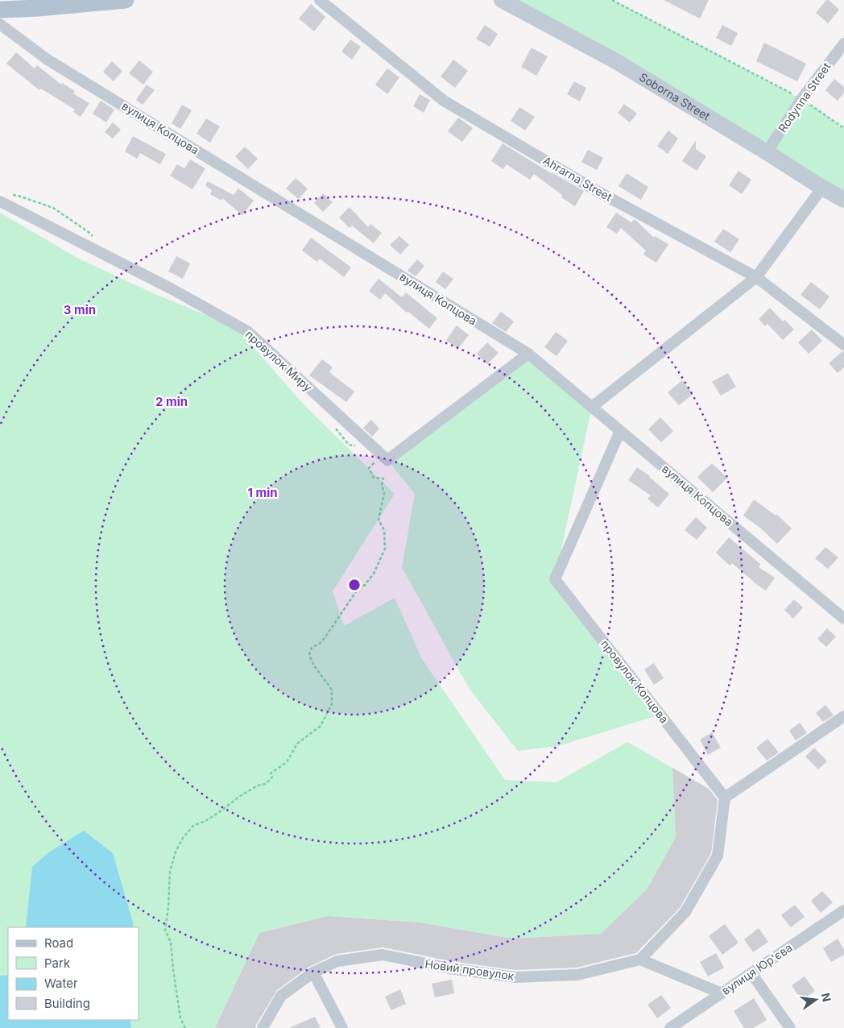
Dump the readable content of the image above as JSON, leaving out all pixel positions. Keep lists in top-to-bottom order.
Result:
{
  "streets": {
    "main road": ["Soborna Street"],
    "street": [
      "Rodynna Street",
      "вулиця Копцова",
      "Ahrarna Street",
      "провулок Миру",
      "провулок Копцова",
      "вулиця Юр'єва",
      "Новий провулок"
    ]
  },
  "crossings": [
    ["Soborna Street", "Rodynna Street"],
    ["вулиця Копцова", "провулок Миру"],
    ["вулиця Копцова", "провулок Копцова"]
  ],
  "legend": [
    "Road",
    "Park",
    "Water",
    "Building"
  ],
  "north": "right",
  "rings": ["3 min", "2 min", "1 min"]
}
